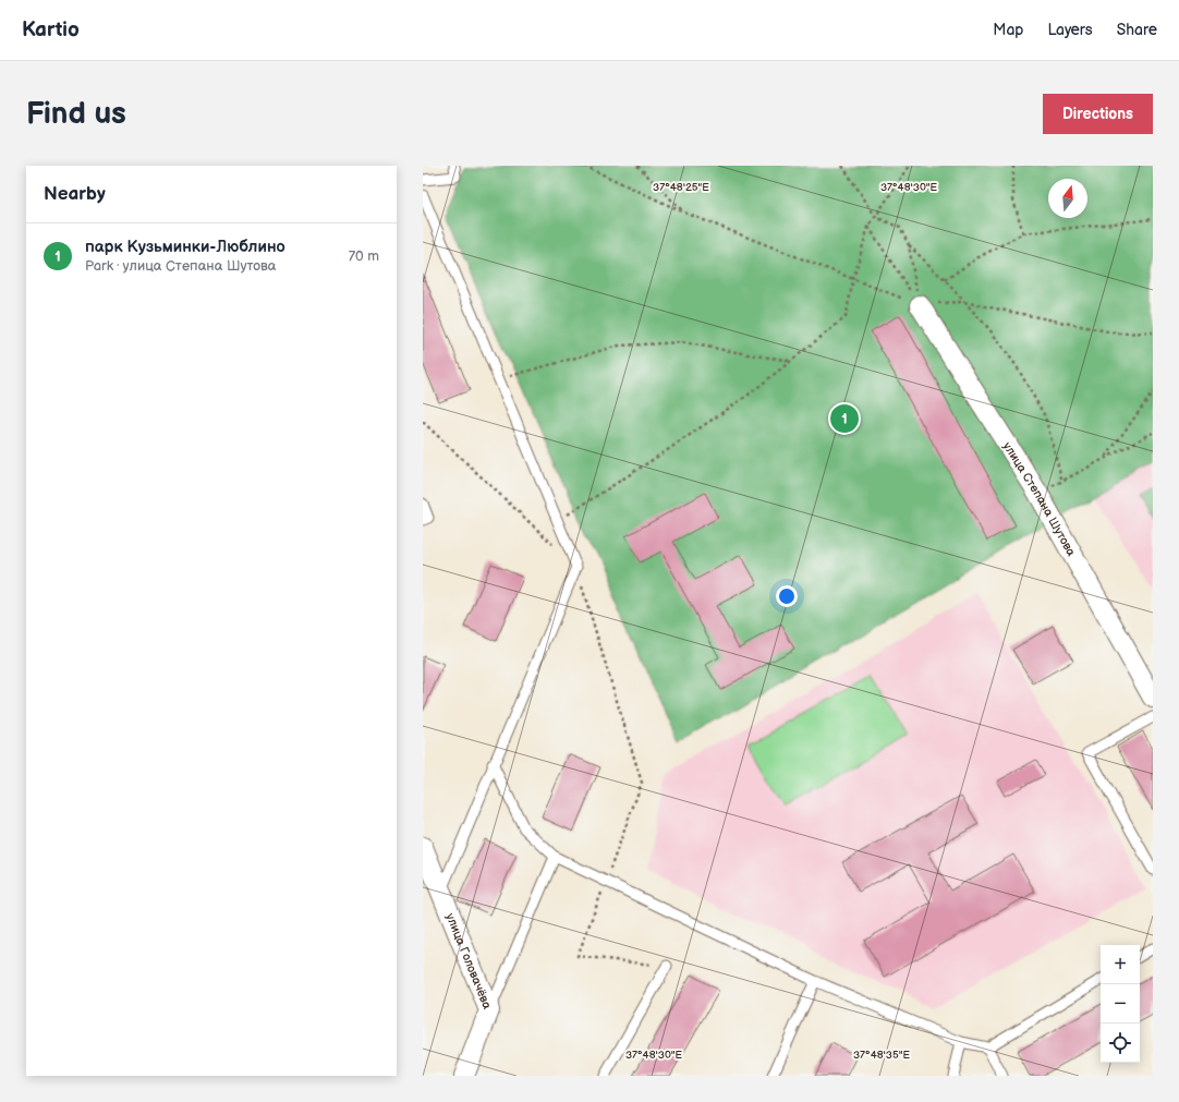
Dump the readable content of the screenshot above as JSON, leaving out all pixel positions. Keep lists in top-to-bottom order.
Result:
{
  "streets": {
    "street": ["улица Степана Шутова", "улица Головачёва"]
  },
  "north": "top",
  "page": {
    "header": "Kartio",
    "nav": ["Map", "Layers", "Share"],
    "buttons": "Directions",
    "title": "Find us",
    "heading": "Nearby",
    "list": [
      {
        "mark": "1",
        "name": "парк Кузьминки-Люблино",
        "note": "Park · улица Степана Шутова",
        "value": "70 m"
      }
    ],
    "pins": "1",
    "map_buttons": ["+", "−"]
  },
  "coordinates": ["37°48'25\"E", "37°48'30\"E", "37°48'35\"E"]
}
